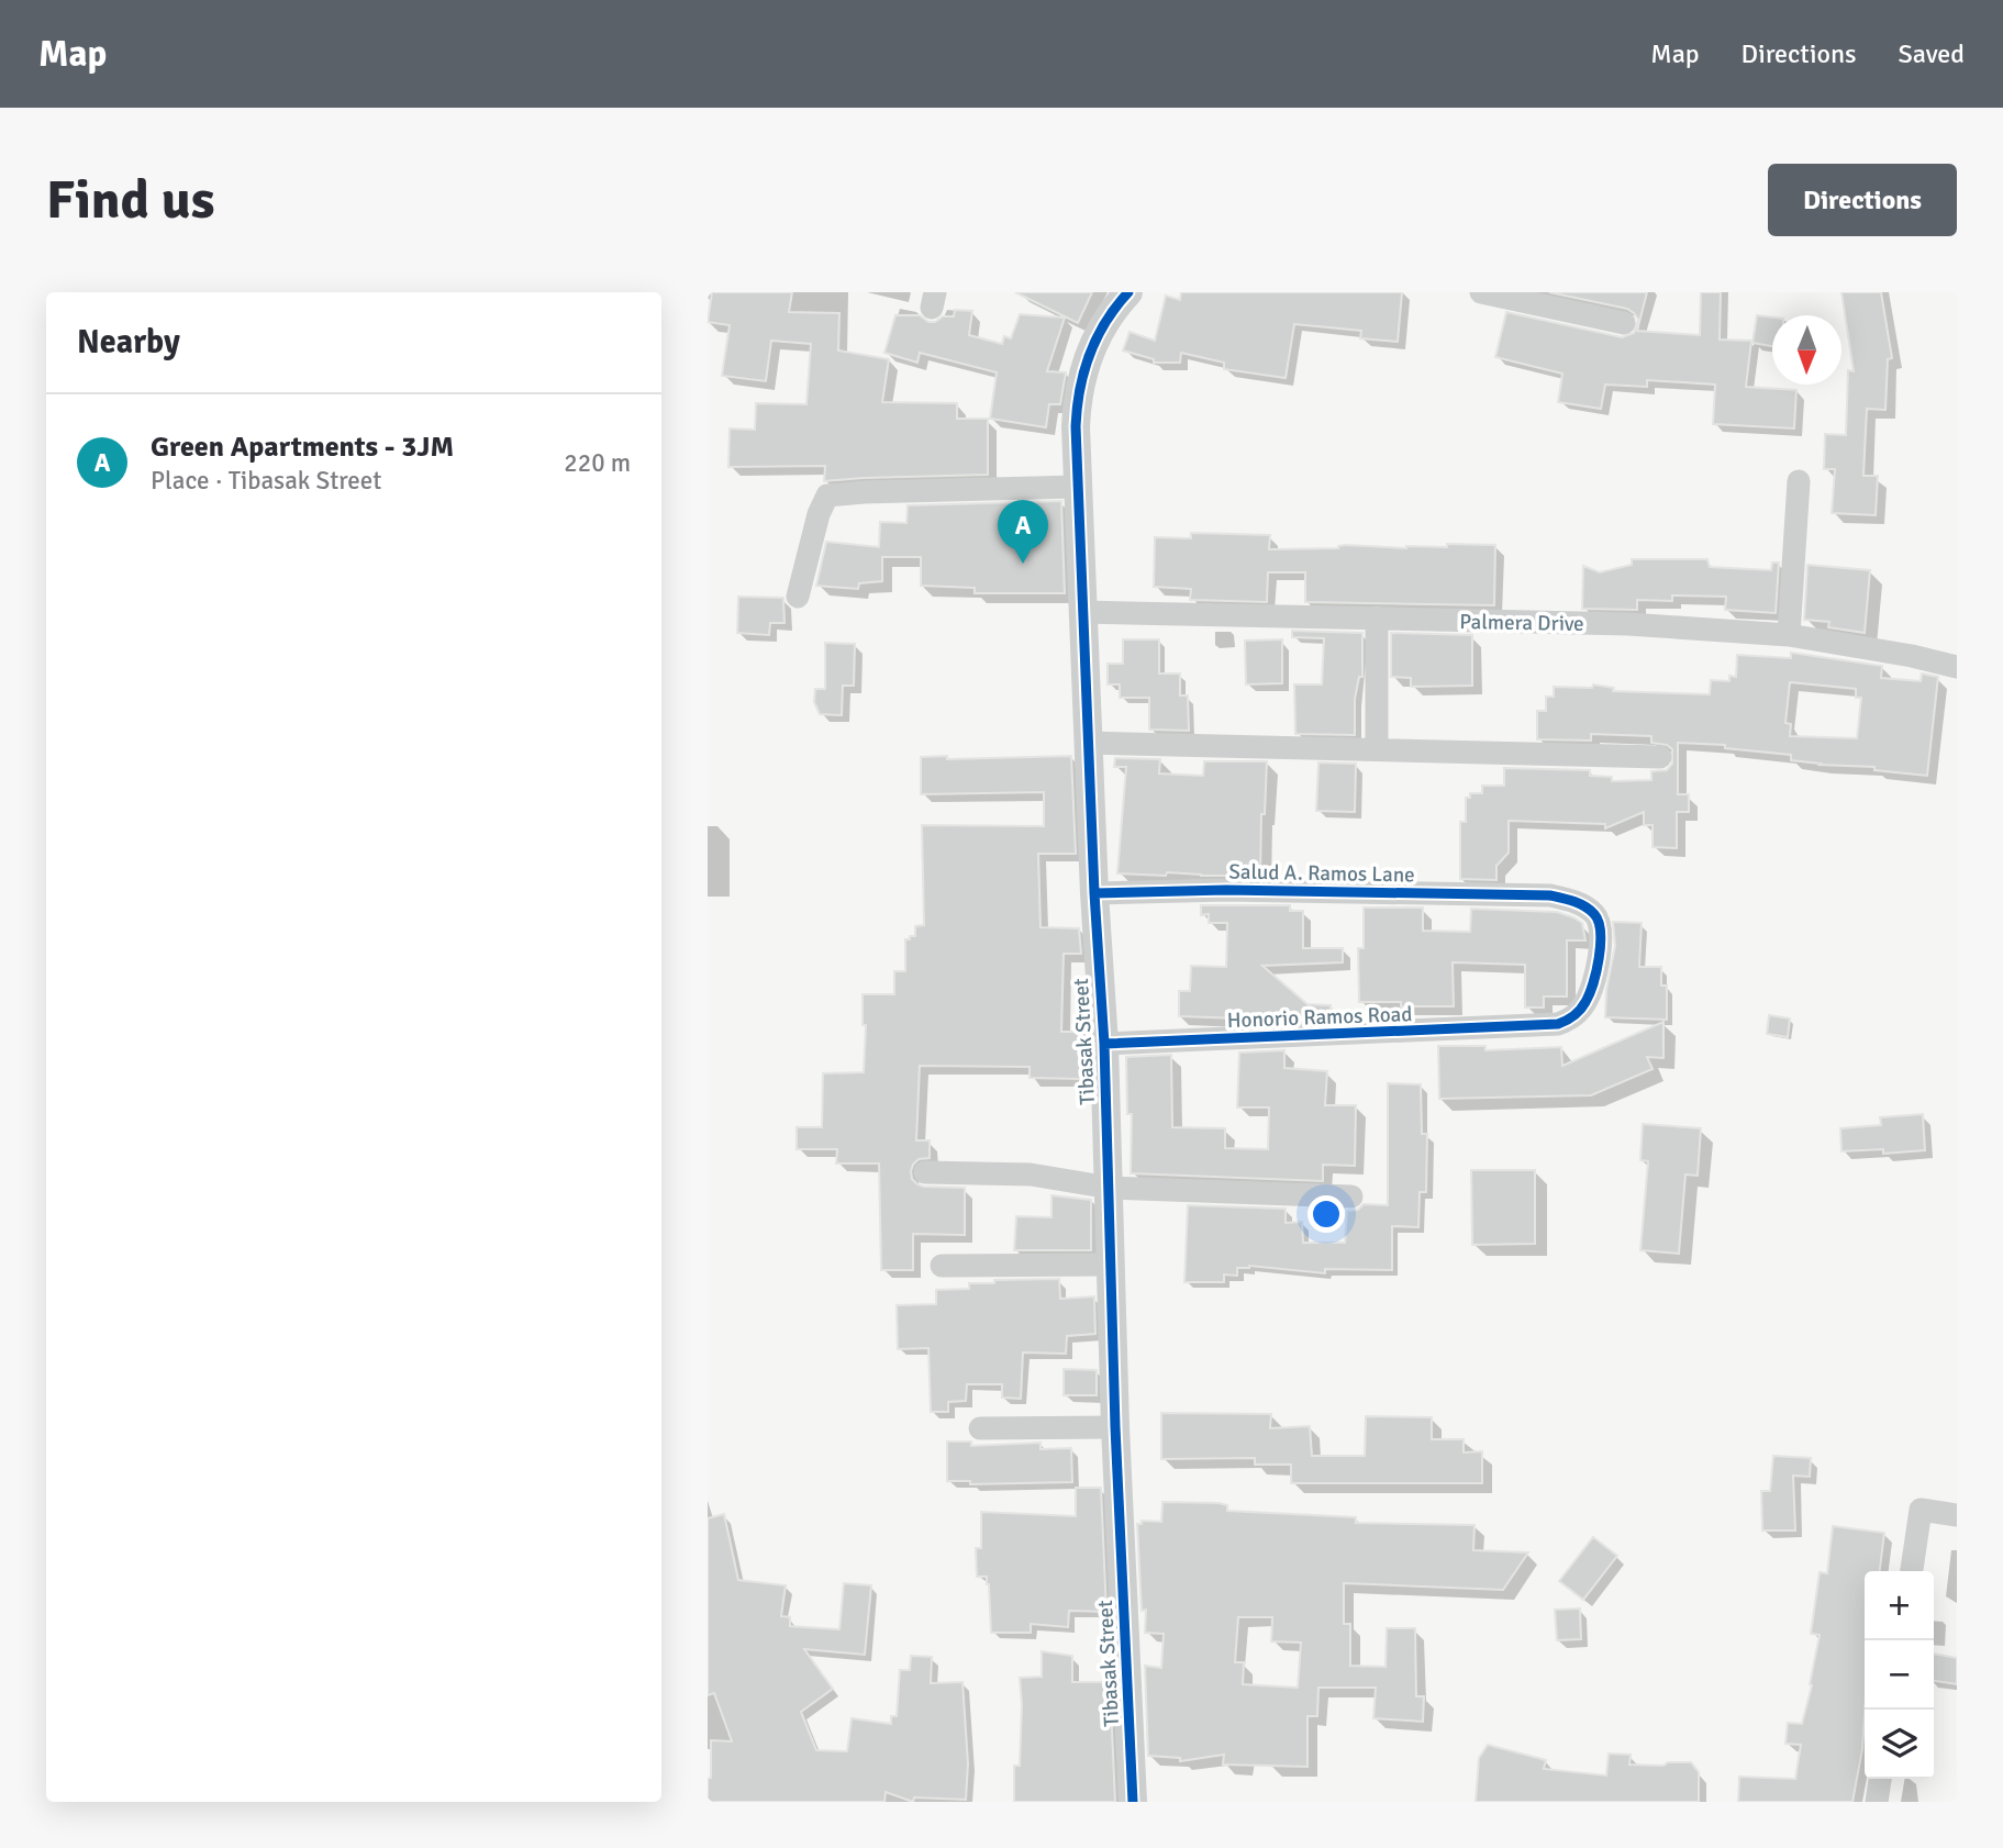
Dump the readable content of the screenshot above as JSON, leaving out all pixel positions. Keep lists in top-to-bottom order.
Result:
{
  "streets": {
    "street": [
      "Palmera Drive",
      "Salud A. Ramos Lane",
      "Honorio Ramos Road",
      "Tibasak Street"
    ]
  },
  "crossings": [
    ["Palmera Drive", "Tibasak Street"],
    ["Salud A. Ramos Lane", "Honorio Ramos Road"],
    ["Salud A. Ramos Lane", "Tibasak Street"],
    ["Honorio Ramos Road", "Tibasak Street"]
  ],
  "north": "bottom",
  "page": {
    "header": "Map",
    "nav": ["Map", "Directions", "Saved"],
    "buttons": "Directions",
    "title": "Find us",
    "heading": "Nearby",
    "list": [
      {
        "mark": "A",
        "name": "Green Apartments - 3JM",
        "note": "Place · Tibasak Street",
        "value": "220 m"
      }
    ],
    "pins": "A",
    "map_buttons": ["+", "−"]
  }
}
